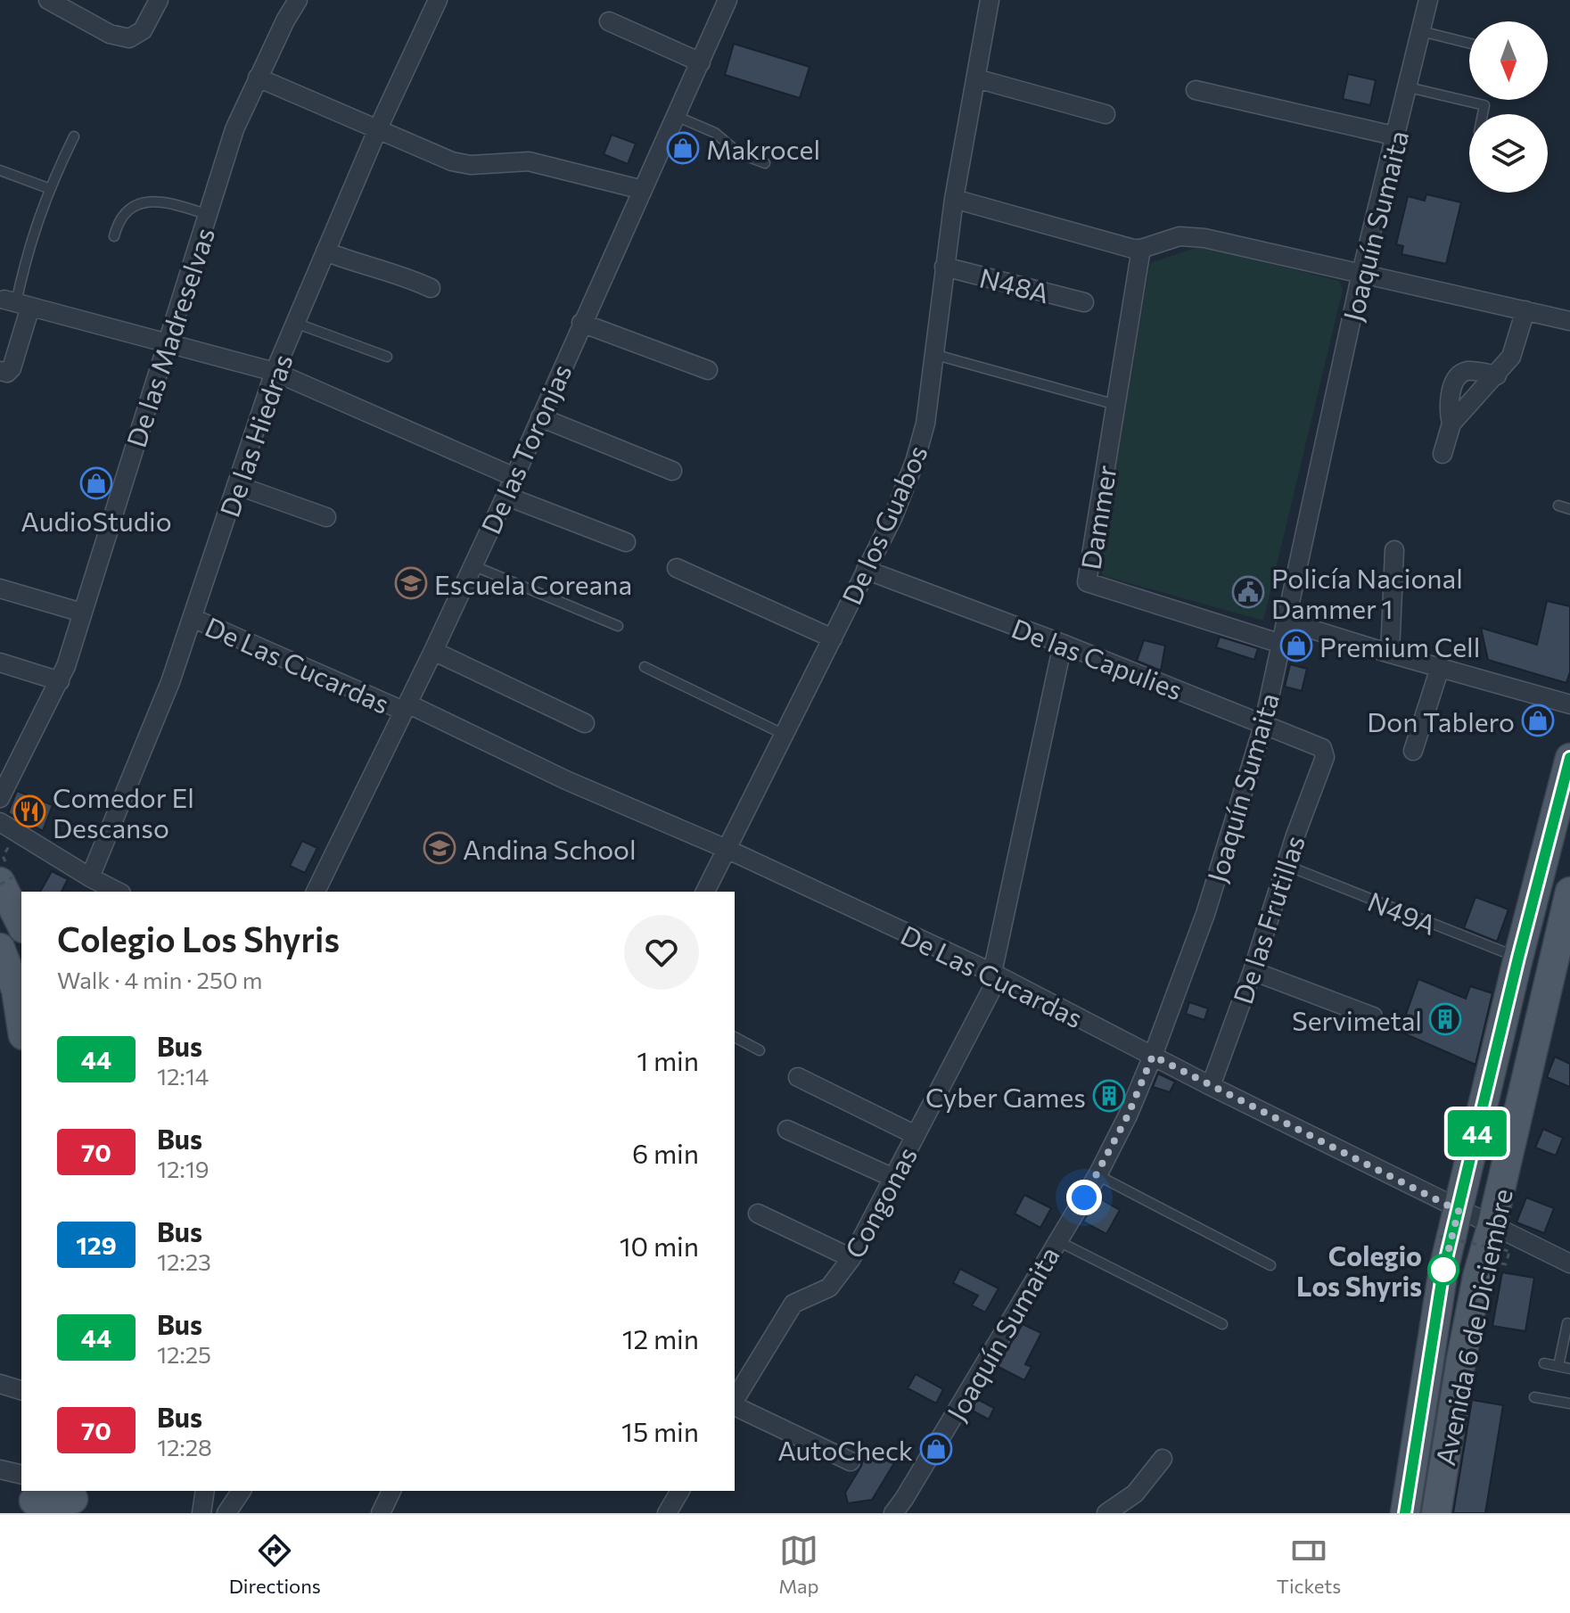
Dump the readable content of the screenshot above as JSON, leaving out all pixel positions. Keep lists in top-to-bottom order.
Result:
{
  "streets": {
    "main road": ["Avenida 6 de Diciembre"],
    "street": [
      "Joaquín Sumaita",
      "N48A",
      "De las Madreselvas",
      "De las Hiedras",
      "De las Toronjas",
      "Dammer",
      "De los Guabos",
      "De las Capulies",
      "De Las Cucardas",
      "De las Frutillas",
      "Congonas"
    ],
    "lane": ["N49A"]
  },
  "crossings": [
    ["Joaquín Sumaita", "Dammer"],
    ["Joaquín Sumaita", "De las Capulies"],
    ["Joaquín Sumaita", "De Las Cucardas"],
    ["N48A", "De los Guabos"],
    ["De las Hiedras", "De Las Cucardas"],
    ["De las Toronjas", "De Las Cucardas"],
    ["De los Guabos", "De las Capulies"],
    ["De los Guabos", "De Las Cucardas"],
    ["De las Capulies", "De las Frutillas"],
    ["De las Capulies", "Congonas"],
    ["De Las Cucardas", "De las Frutillas"],
    ["De Las Cucardas", "Congonas"],
    ["De Las Cucardas", "Avenida 6 de Diciembre"],
    ["N49A", "De las Frutillas"],
    ["N49A", "Avenida 6 de Diciembre"]
  ],
  "places": {
    "shop": [
      "Makrocel",
      "AudioStudio",
      "Premium Cell",
      "Don Tablero",
      "AutoCheck"
    ],
    "school or university": ["Escuela Coreana", "Andina School"],
    "public building": ["Policía Nacional Dammer 1"],
    "restaurant": ["Comedor El Descanso"],
    "building": ["Servimetal", "Cyber Games"],
    "other": ["Colegio Los Shyris"]
  },
  "lines": ["bus line 44"],
  "north": "bottom",
  "page": {
    "on_map": "44",
    "heading": ["Colegio Los Shyris", "Walk · 4 min · 250 m"],
    "list": [
      {
        "mark": "44",
        "name": "Bus",
        "note": "12:14",
        "value": "1 min"
      },
      {
        "mark": "70",
        "name": "Bus",
        "note": "12:19",
        "value": "6 min"
      },
      {
        "mark": "129",
        "name": "Bus",
        "note": "12:23",
        "value": "10 min"
      },
      {
        "mark": "44",
        "name": "Bus",
        "note": "12:25",
        "value": "12 min"
      },
      {
        "mark": "70",
        "name": "Bus",
        "note": "12:28",
        "value": "15 min"
      }
    ],
    "tabs": ["Directions", "Map", "Tickets"]
  }
}
